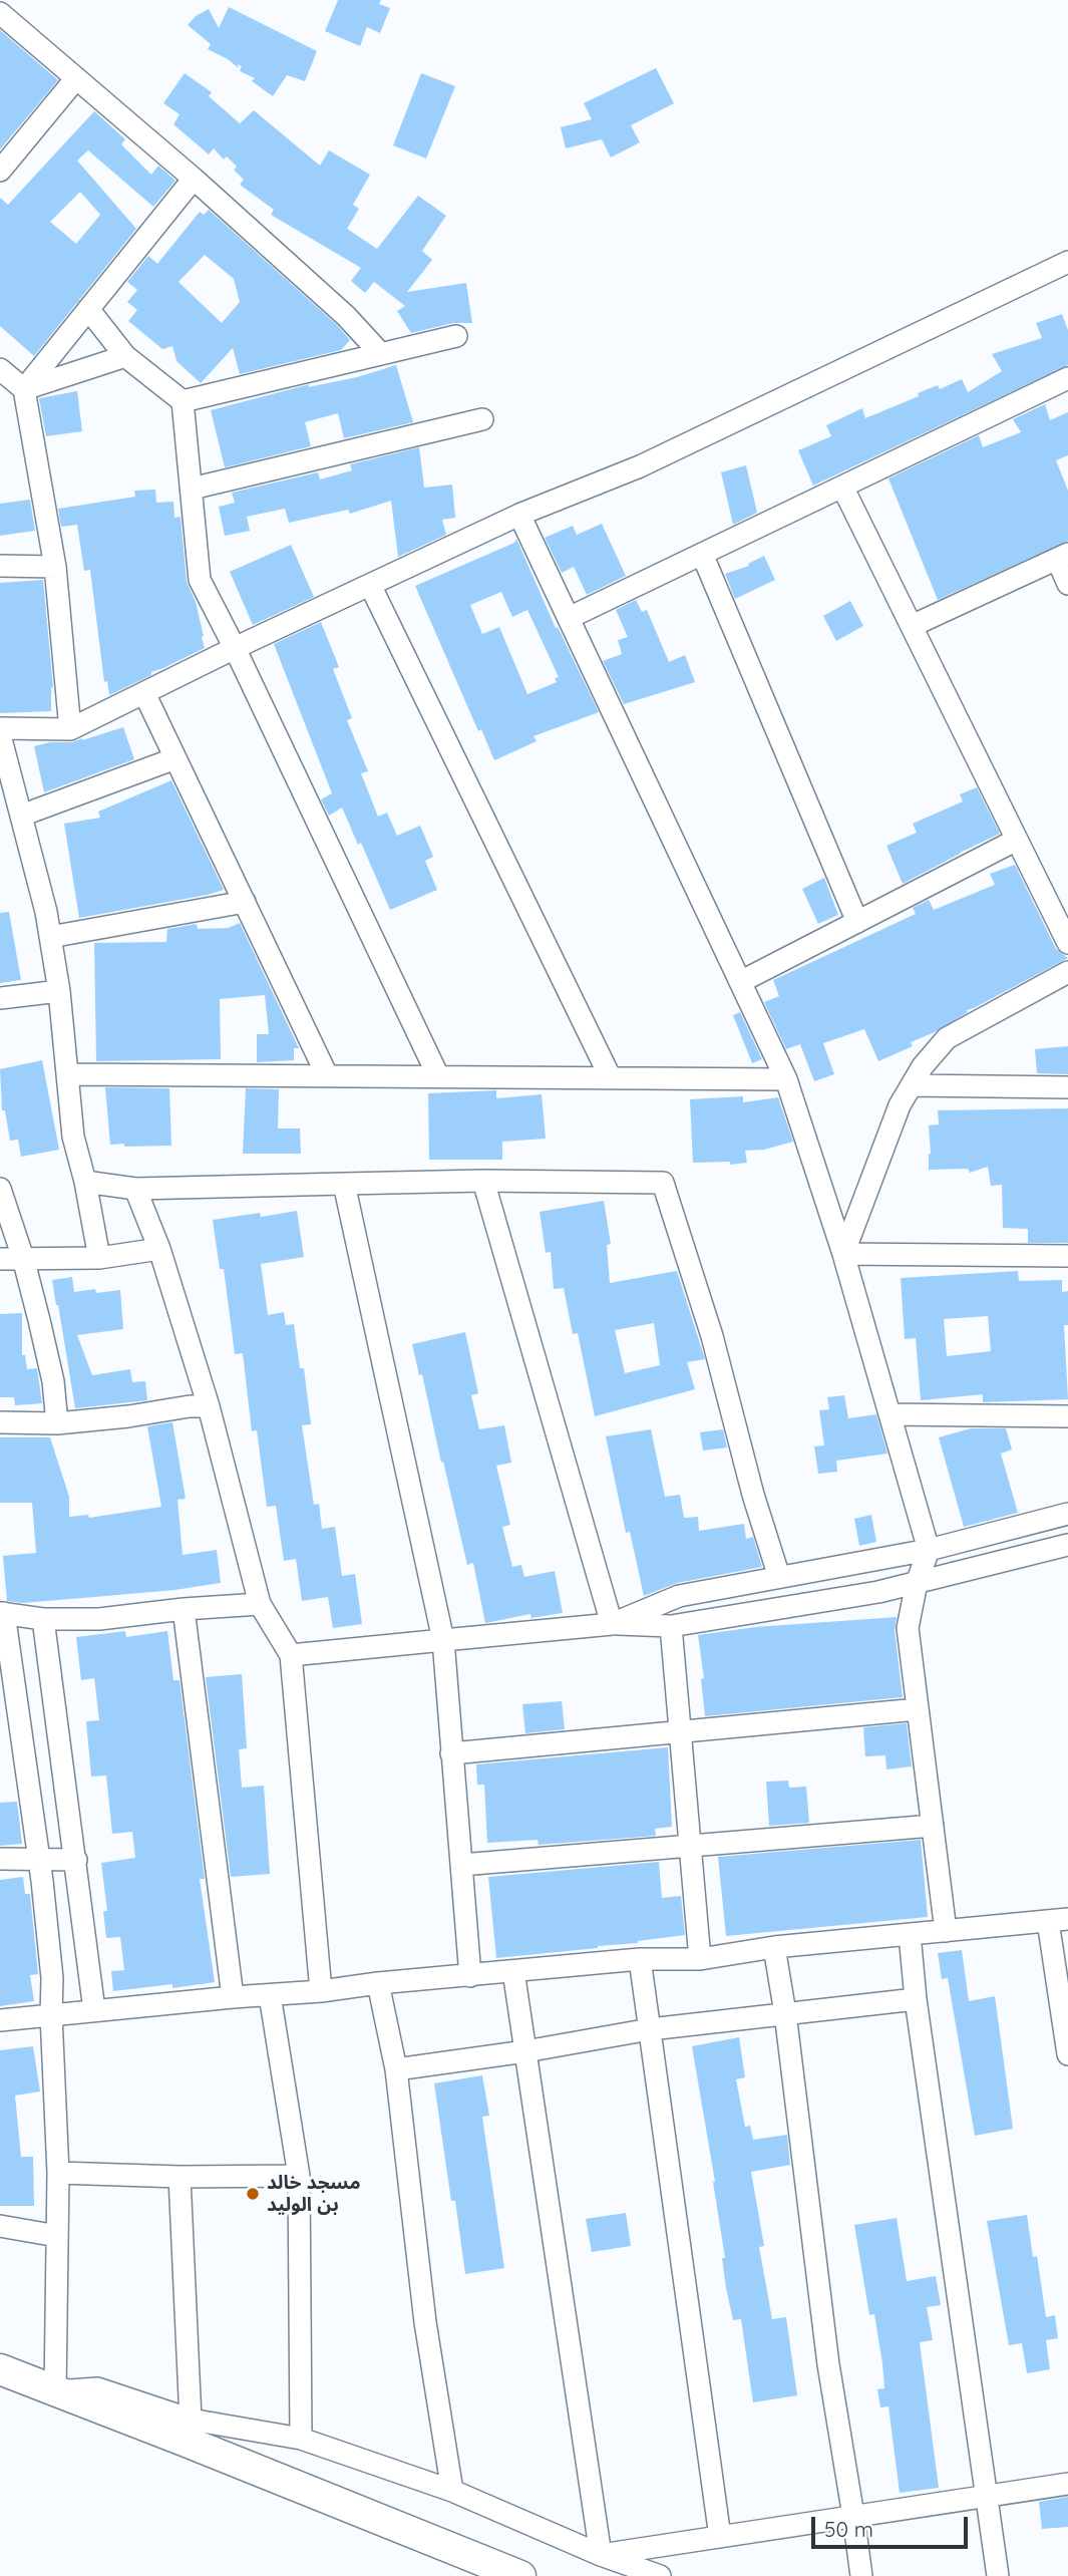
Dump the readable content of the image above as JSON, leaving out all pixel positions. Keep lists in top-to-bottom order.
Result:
{
  "places": ["مسجد خالد بن الوليد"],
  "scale_bar": "50 m"
}
